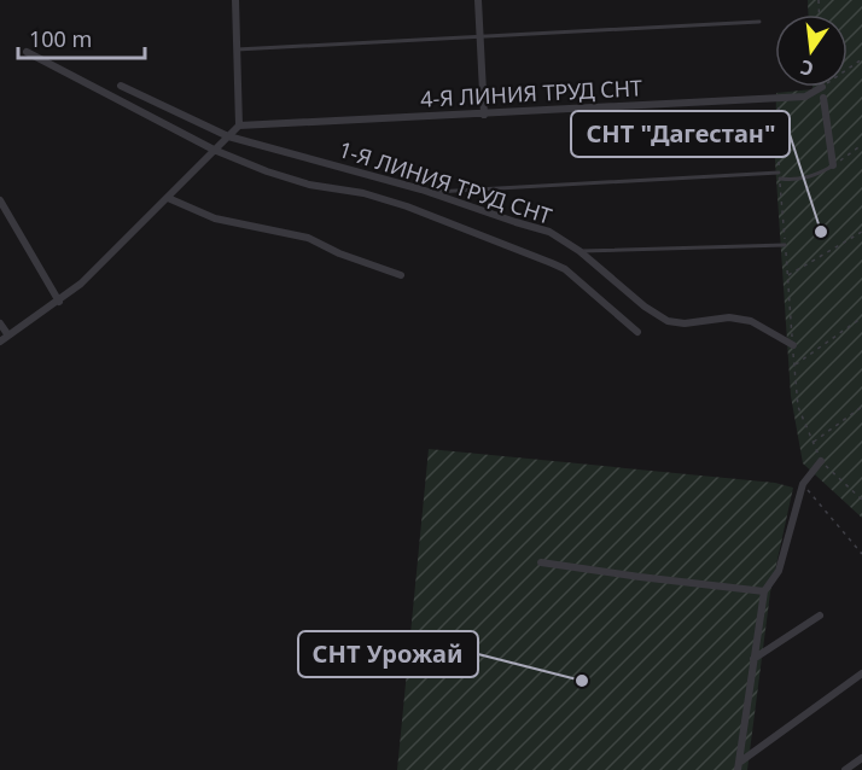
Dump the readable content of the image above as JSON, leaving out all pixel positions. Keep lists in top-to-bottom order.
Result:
{
  "streets": {
    "street": ["4-Я ЛИНИЯ ТРУД СНТ", "1-Я ЛИНИЯ ТРУД СНТ"]
  },
  "places": ["СНТ \"Дагестан\"", "СНТ Урожай"],
  "scale_bar": "100 m",
  "north": "bottom"
}
